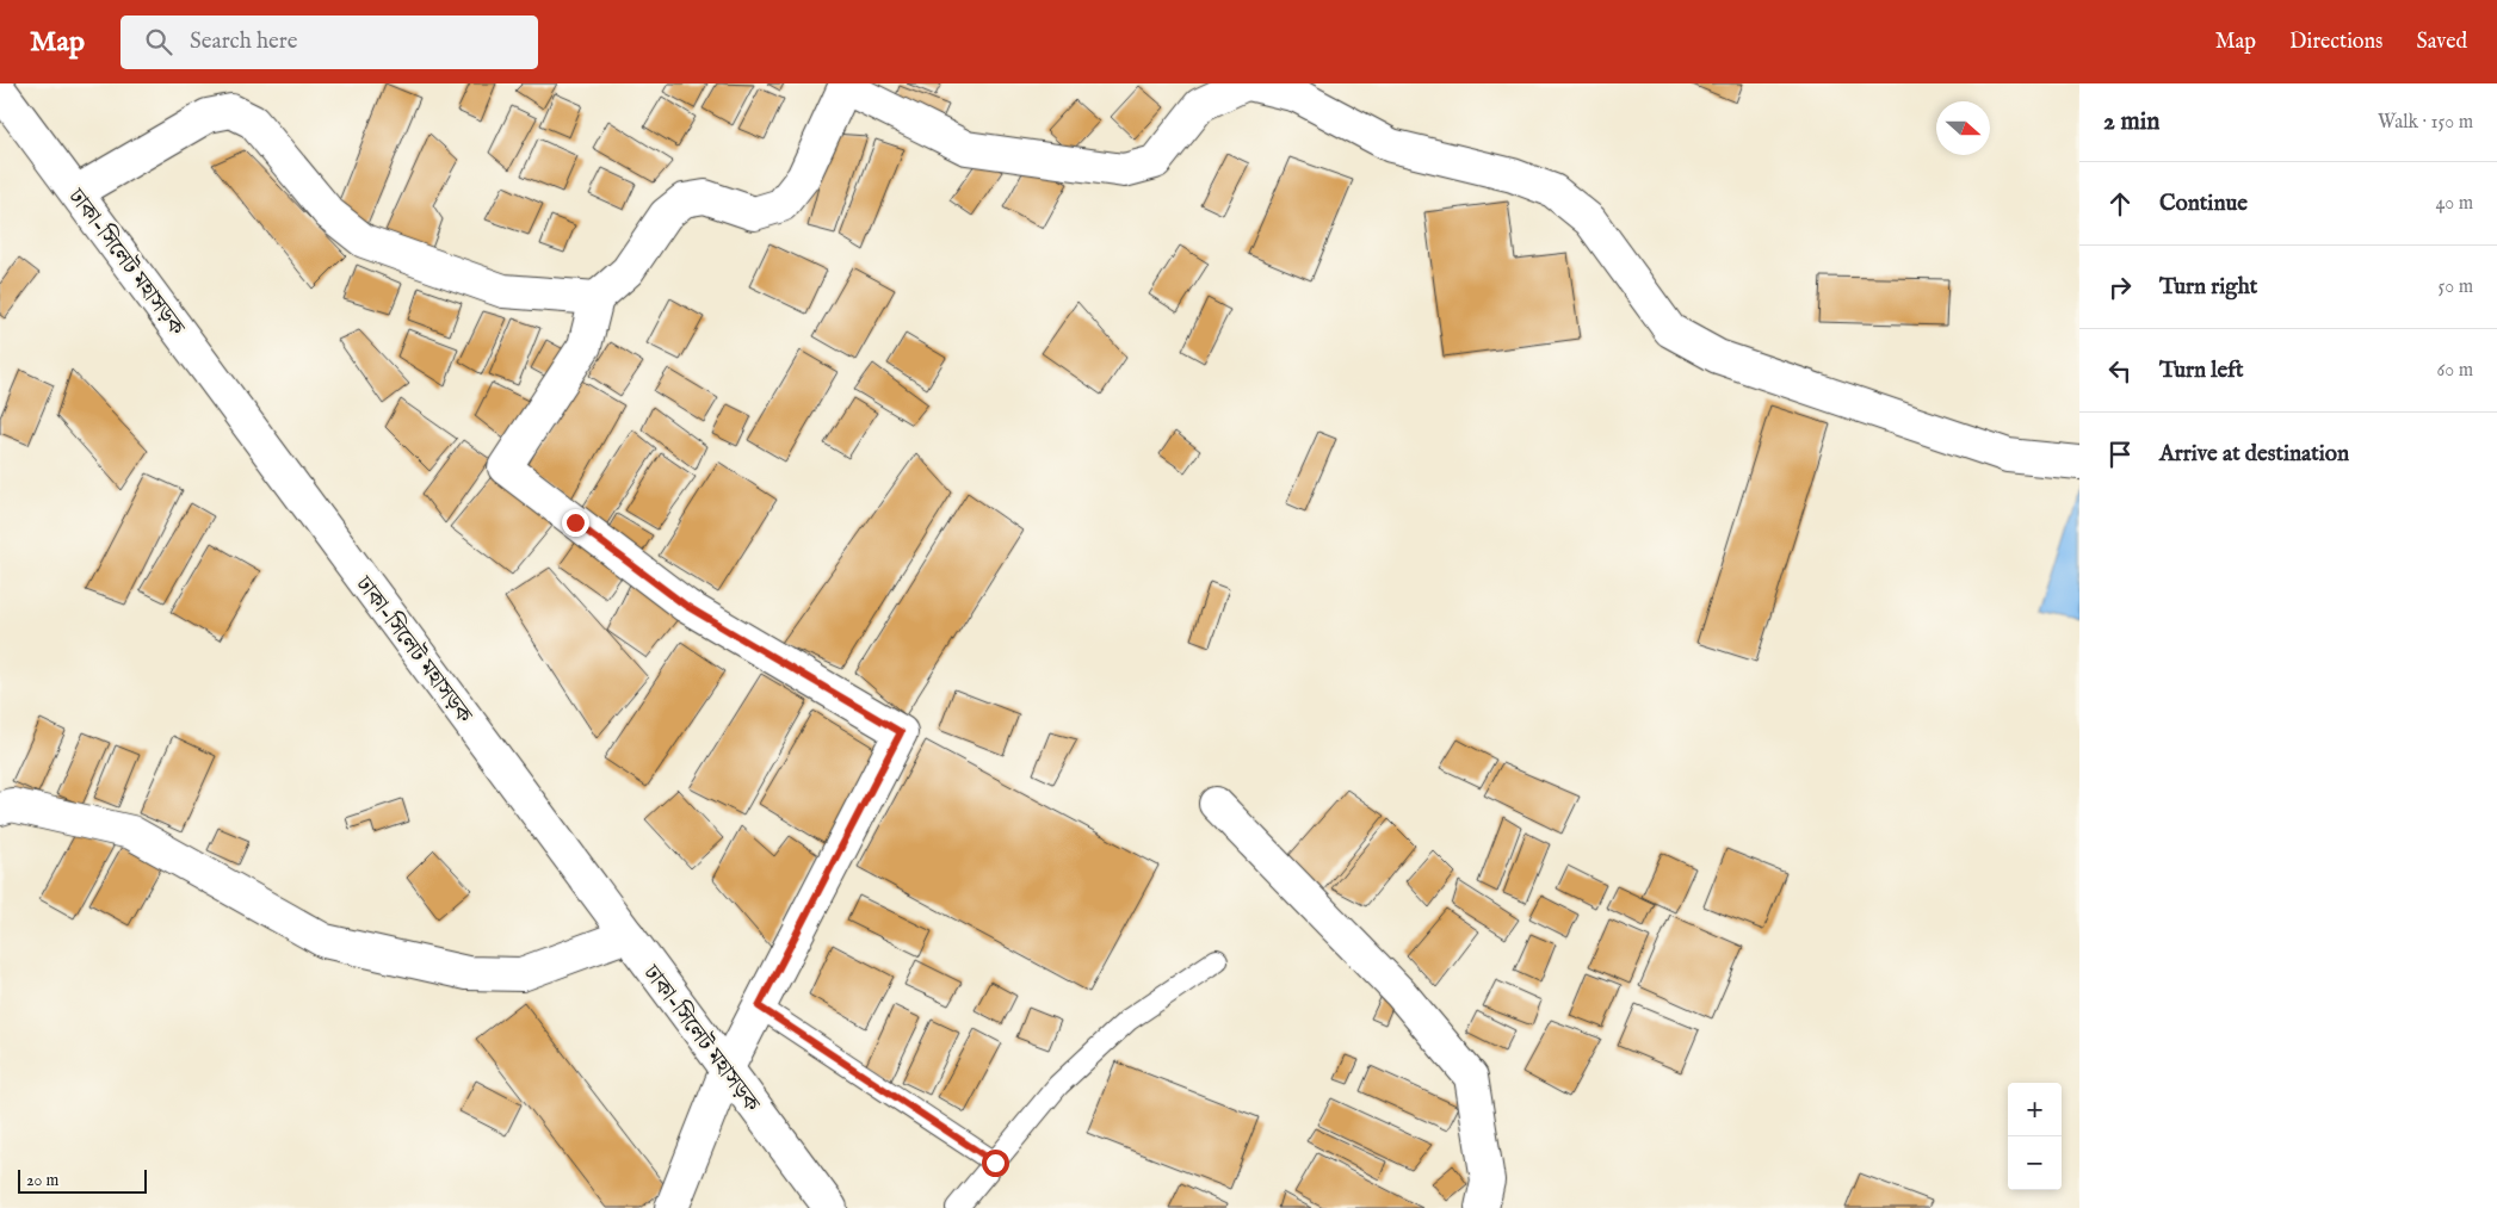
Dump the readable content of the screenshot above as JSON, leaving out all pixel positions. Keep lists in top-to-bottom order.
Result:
{
  "streets": {
    "main road": ["ঢাকা-সিলেট মহাসড়ক"]
  },
  "scale_bar": "20 m",
  "north": "right",
  "page": {
    "header": "Map",
    "search": "Search here",
    "nav": ["Map", "Directions", "Saved"],
    "heading": ["2 min", "Walk · 150 m"],
    "list": [
      ["Continue", "40 m"],
      ["Turn right", "50 m"],
      ["Turn left", "60 m"],
      "Arrive at destination"
    ],
    "map_buttons": ["+", "−"],
    "scale": "20 m"
  }
}
